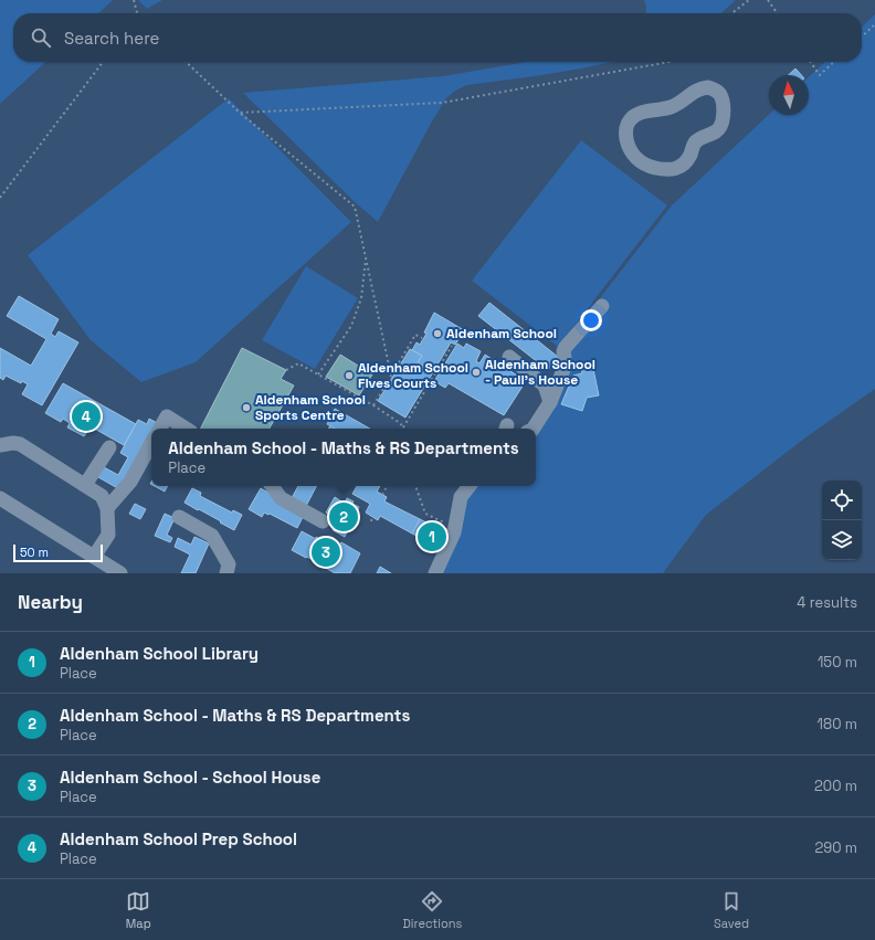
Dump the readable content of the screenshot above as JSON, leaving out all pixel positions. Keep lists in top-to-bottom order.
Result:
{
  "places": [
    "Aldenham School",
    "Aldenham School - Paull's House",
    "Aldenham School Fives Courts",
    "Aldenham School Sports Centre"
  ],
  "scale_bar": "50 m",
  "north": "top",
  "page": {
    "search": "Search here",
    "pins": [
      "4",
      "2",
      "1",
      "3"
    ],
    "popup": ["Aldenham School - Maths & RS Departments", "Place"],
    "scale": "50 m",
    "heading": ["Nearby", "4 results"],
    "list": [
      {
        "mark": "1",
        "name": "Aldenham School Library",
        "note": "Place",
        "value": "150 m"
      },
      {
        "mark": "2",
        "name": "Aldenham School - Maths & RS Departments",
        "note": "Place",
        "value": "180 m"
      },
      {
        "mark": "3",
        "name": "Aldenham School - School House",
        "note": "Place",
        "value": "200 m"
      },
      {
        "mark": "4",
        "name": "Aldenham School Prep School",
        "note": "Place",
        "value": "290 m"
      }
    ],
    "nav": ["Map", "Directions", "Saved"]
  }
}
